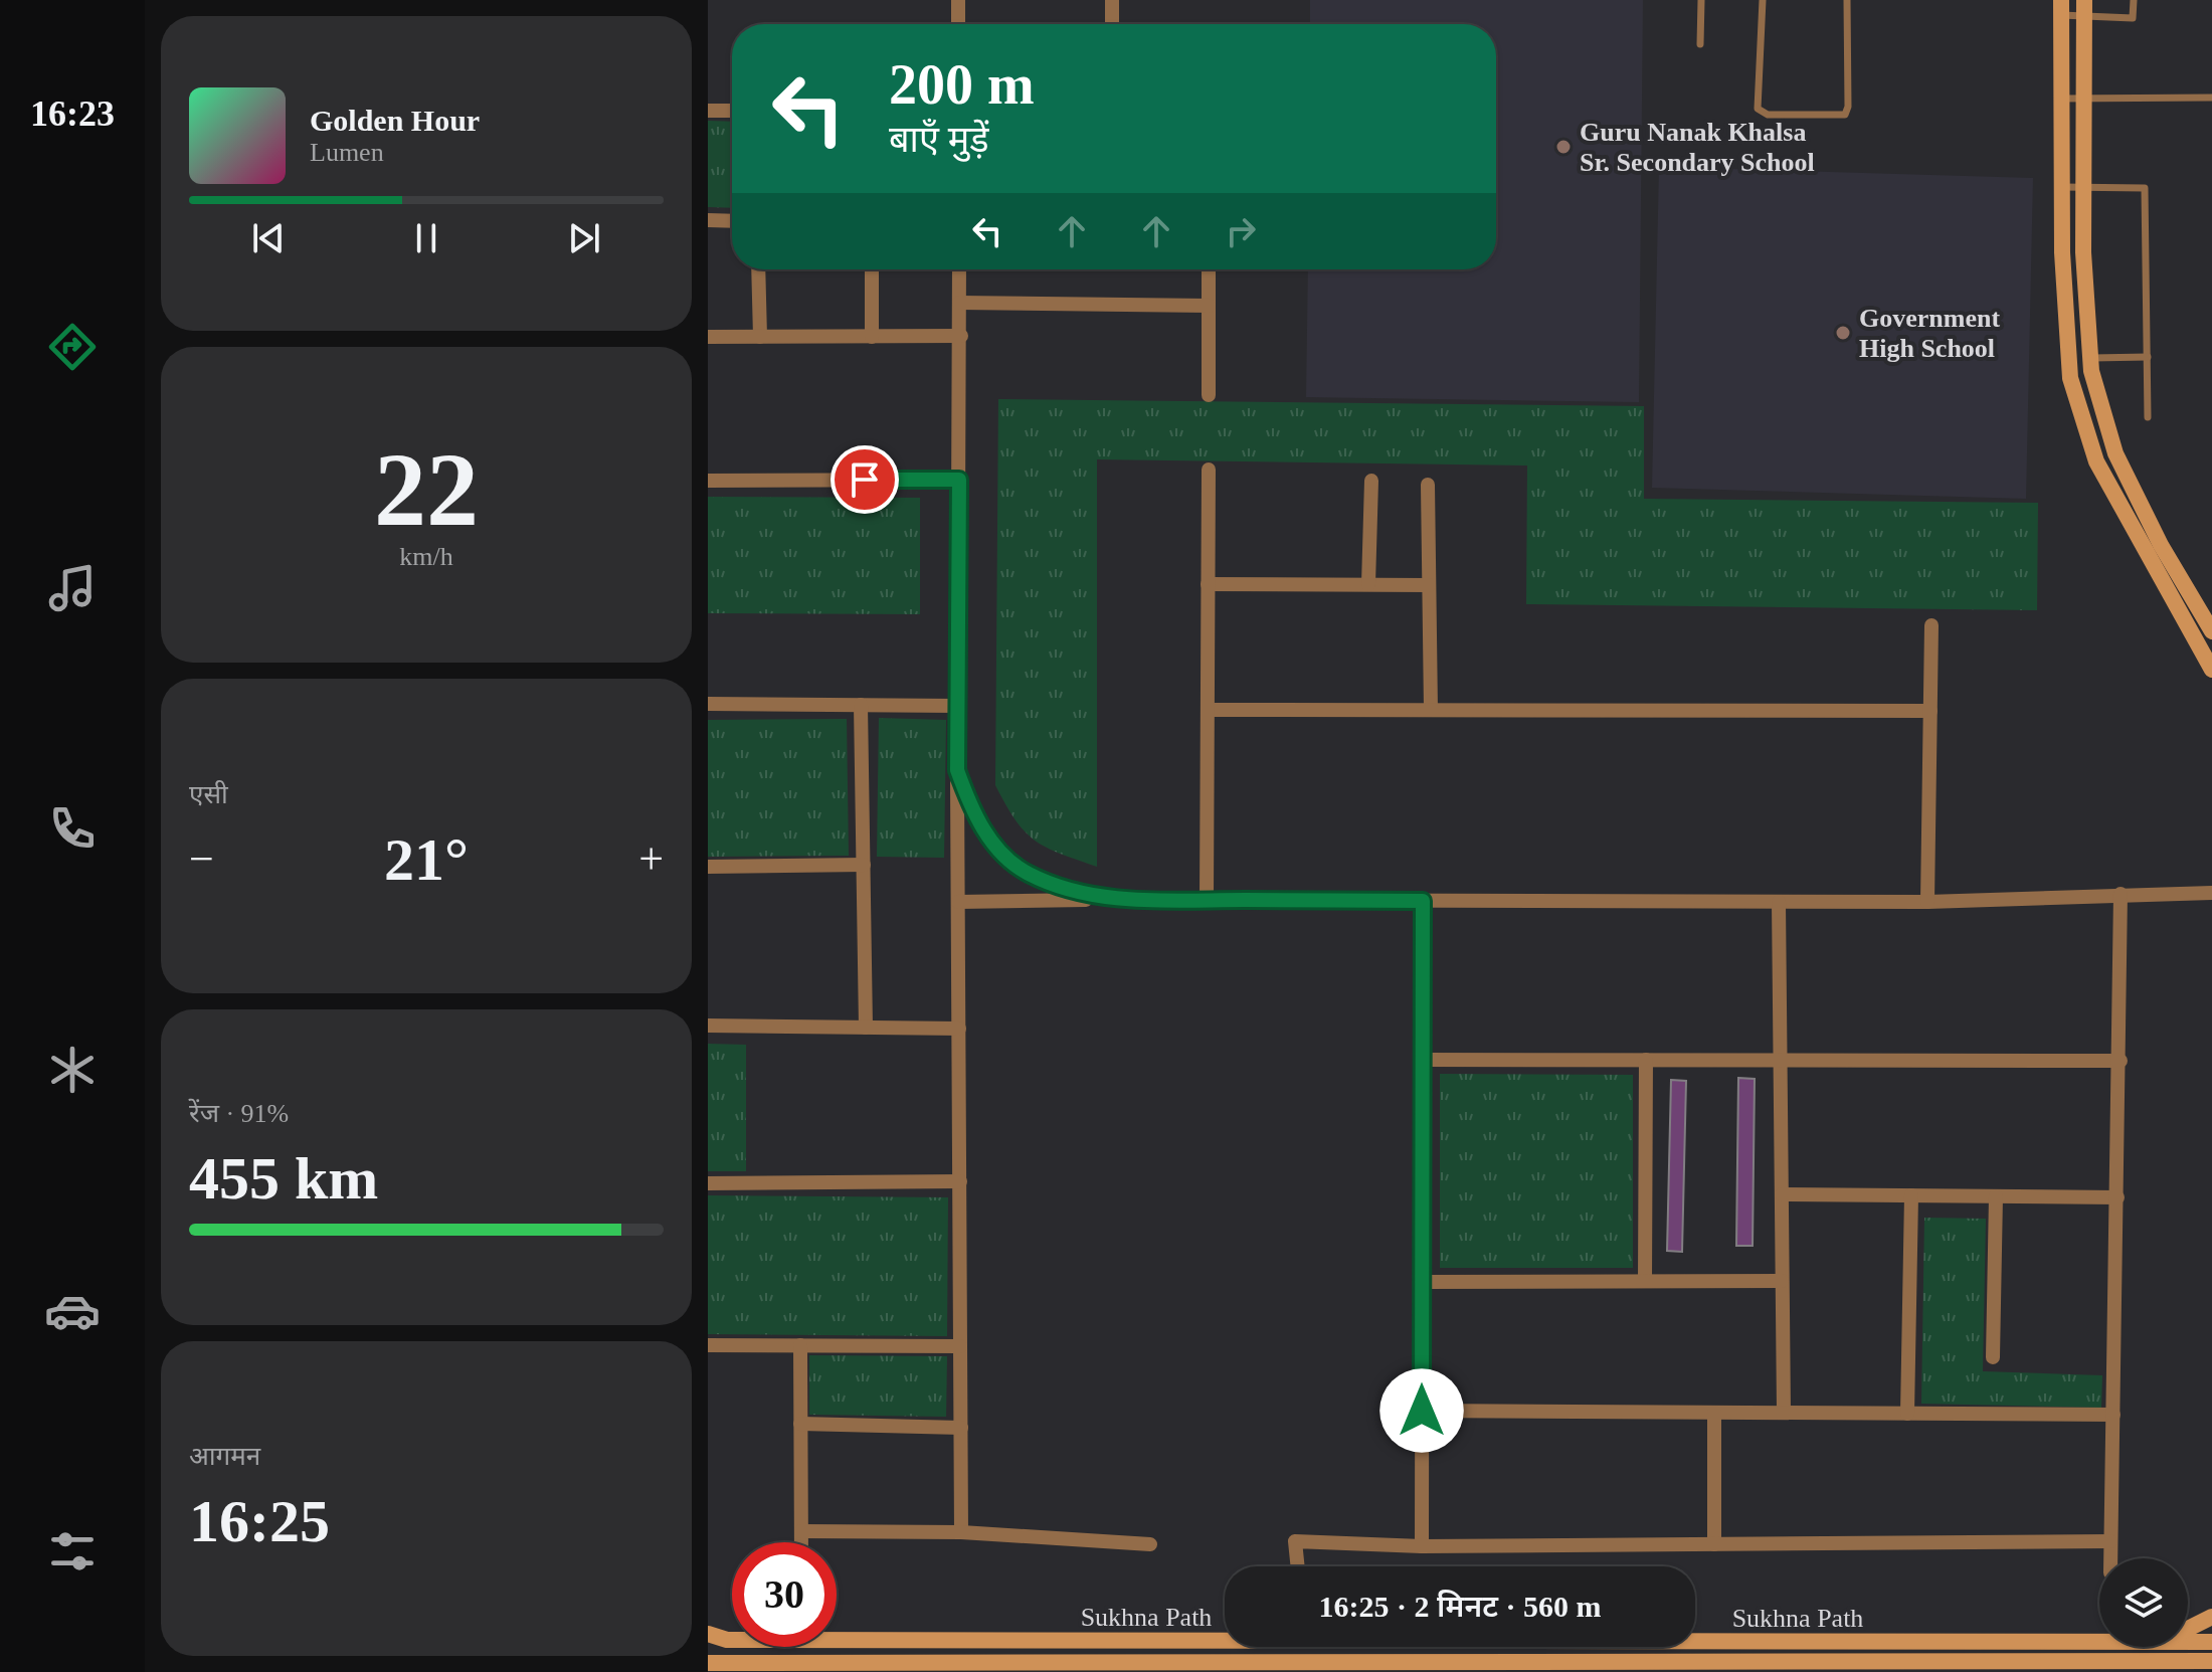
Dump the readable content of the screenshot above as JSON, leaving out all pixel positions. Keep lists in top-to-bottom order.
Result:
{
  "streets": {
    "main road": ["Sukhna Path"]
  },
  "places": ["Guru Nanak Khalsa Sr. Secondary School", "Government High School"],
  "page": {
    "tabs": "16:23",
    "turn": ["200 m", "बाएँ मुड़ें"],
    "song": ["Golden Hour", "Lumen"],
    "tile": [
      ["22", "km/h"],
      "एसी",
      ["रेंज · 91%", "455 km"],
      ["आगमन", "16:25"]
    ],
    "heat": ["−", "21°", "+"],
    "limit": "30",
    "trip": "16:25 · 2 मिनट · 560 m"
  }
}
